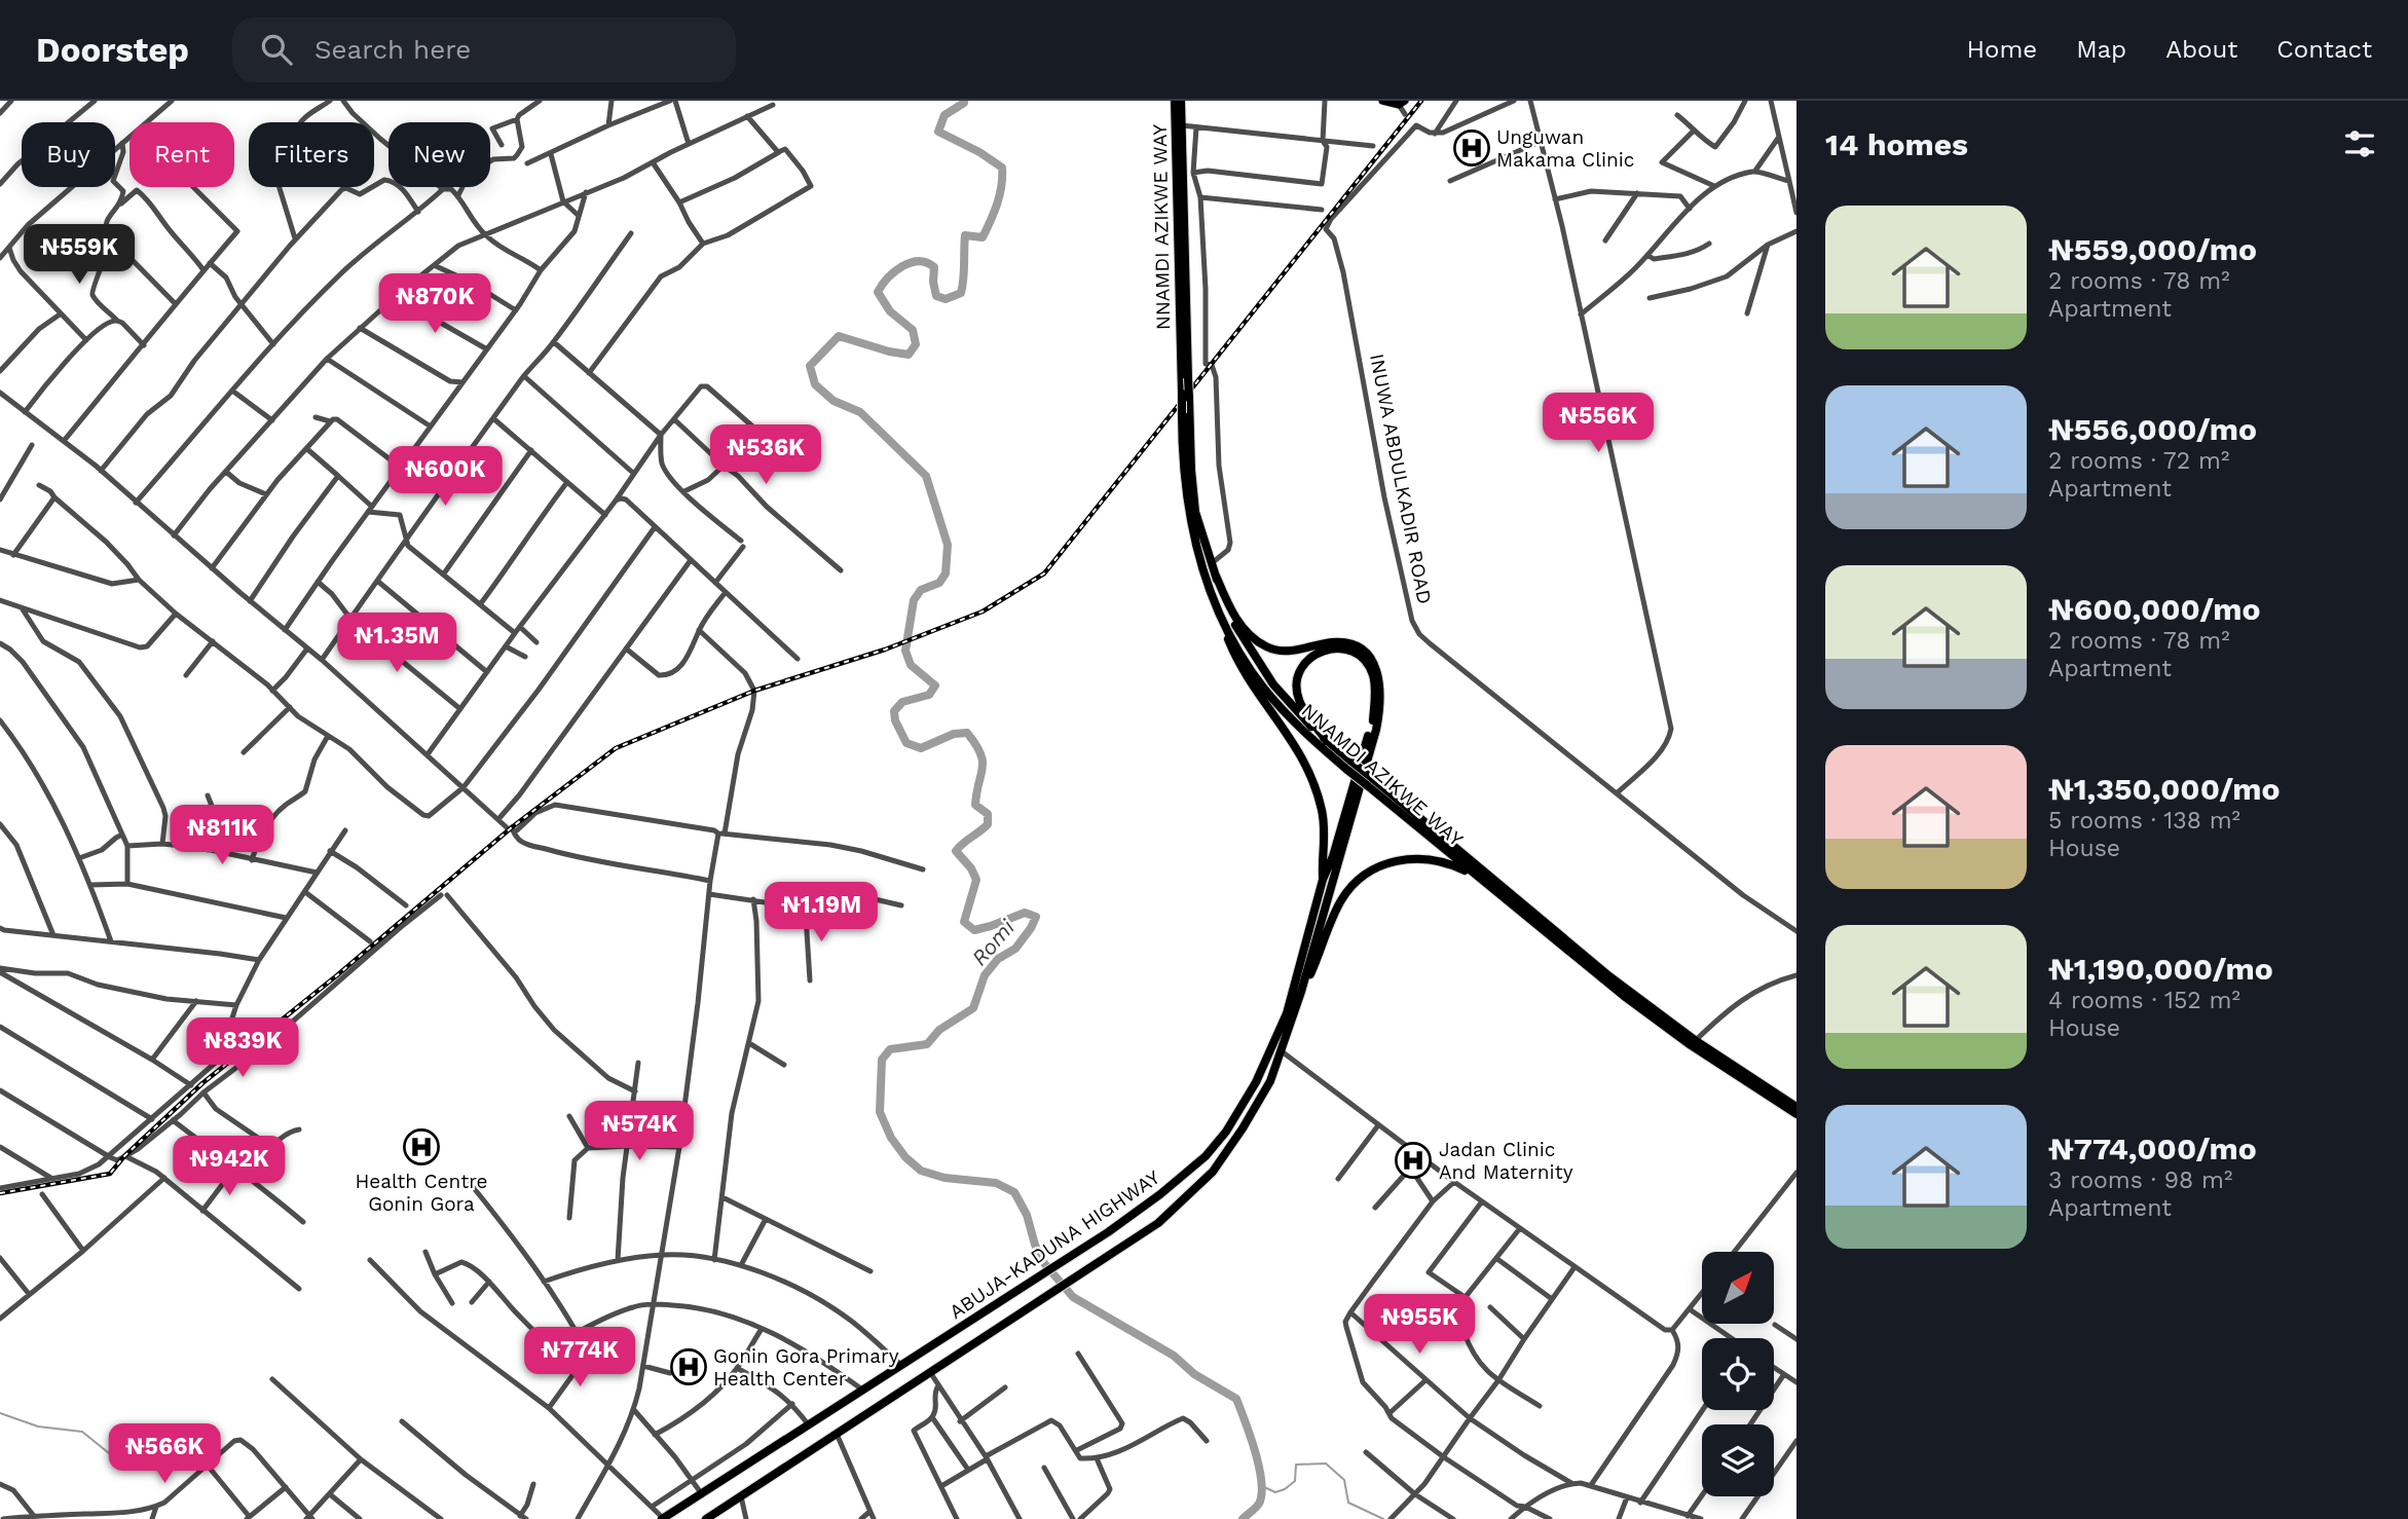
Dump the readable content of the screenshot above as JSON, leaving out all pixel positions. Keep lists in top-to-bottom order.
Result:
{
  "streets": {
    "highway": ["NNAMDI AZIKWE WAY", "ABUJA-KADUNA HIGHWAY"],
    "street": ["INUWA ABDULKADIR ROAD"]
  },
  "water": ["Romi"],
  "places": {
    "hospital": [
      "Unguwan Makama Clinic",
      "Health Centre Gonin Gora",
      "Jadan Clinic And Maternity",
      "Gonin Gora Primary Health Center"
    ]
  },
  "north": "top right",
  "page": {
    "header": "Doorstep",
    "search": "Search here",
    "nav": [
      "Home",
      "Map",
      "About",
      "Contact"
    ],
    "heading": "14 homes",
    "chip": [
      "Buy",
      "Rent",
      "Filters",
      "New"
    ],
    "list": [
      {
        "name": "₦559,000/mo",
        "note": "2 rooms · 78 m² · Apartment"
      },
      {
        "name": "₦556,000/mo",
        "note": "2 rooms · 72 m² · Apartment"
      },
      {
        "name": "₦600,000/mo",
        "note": "2 rooms · 78 m² · Apartment"
      },
      {
        "name": "₦1,350,000/mo",
        "note": "5 rooms · 138 m² · House"
      },
      {
        "name": "₦1,190,000/mo",
        "note": "4 rooms · 152 m² · House"
      },
      {
        "name": "₦774,000/mo",
        "note": "3 rooms · 98 m² · Apartment"
      }
    ],
    "price": [
      "₦559K",
      "₦870K",
      "₦556K",
      "₦536K",
      "₦600K",
      "₦1.35M",
      "₦811K",
      "₦1.19M",
      "₦839K",
      "₦574K",
      "₦942K",
      "₦955K",
      "₦774K",
      "₦566K"
    ]
  }
}
